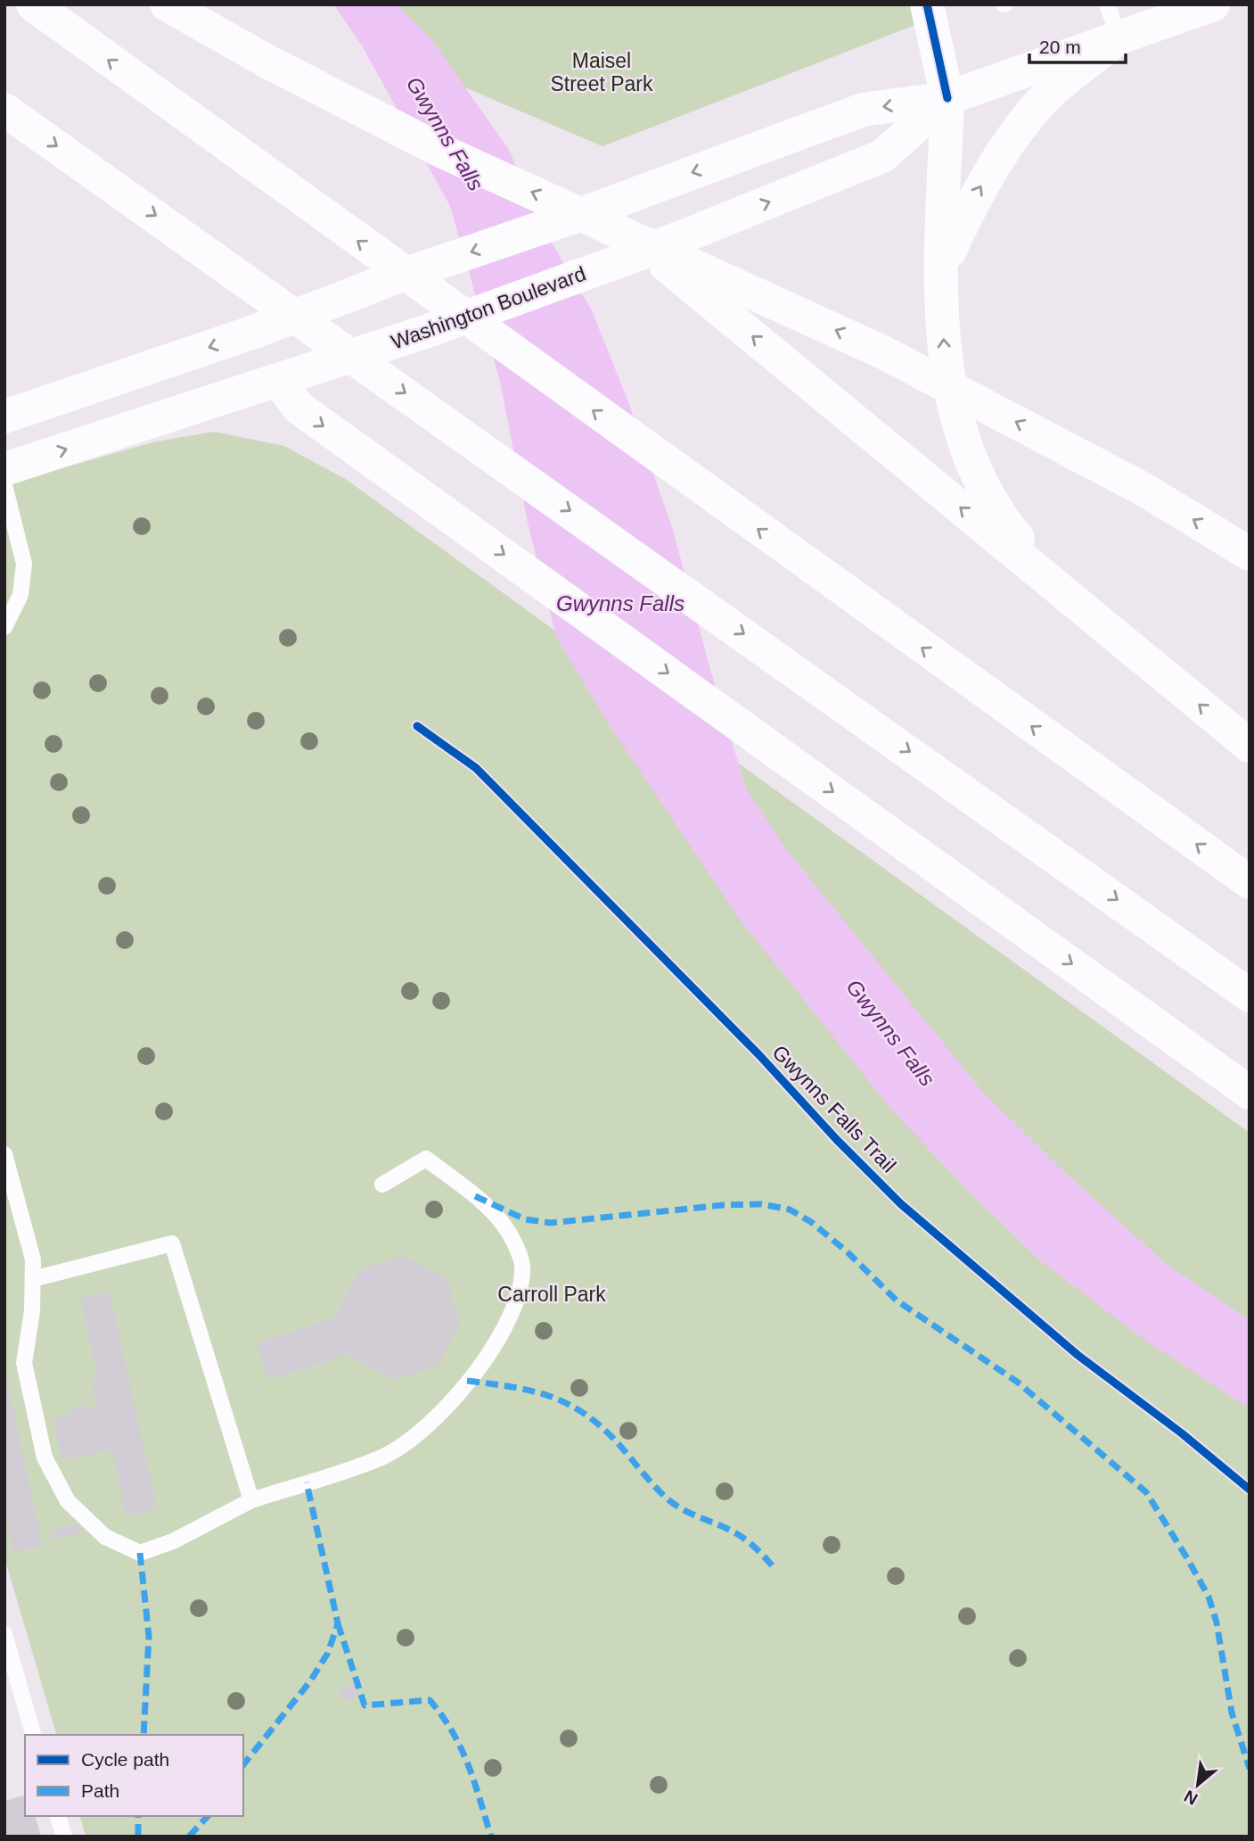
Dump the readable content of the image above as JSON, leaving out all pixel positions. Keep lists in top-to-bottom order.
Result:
{
  "streets": {
    "main road": ["Washington Boulevard"],
    "cycle path": ["Gwynns Falls Trail"]
  },
  "water": ["Gwynns Falls"],
  "parks": ["Maisel Street Park", "Carroll Park"],
  "legend": ["Cycle path", "Path"],
  "scale_bar": "20 m",
  "north": "bottom left"
}
